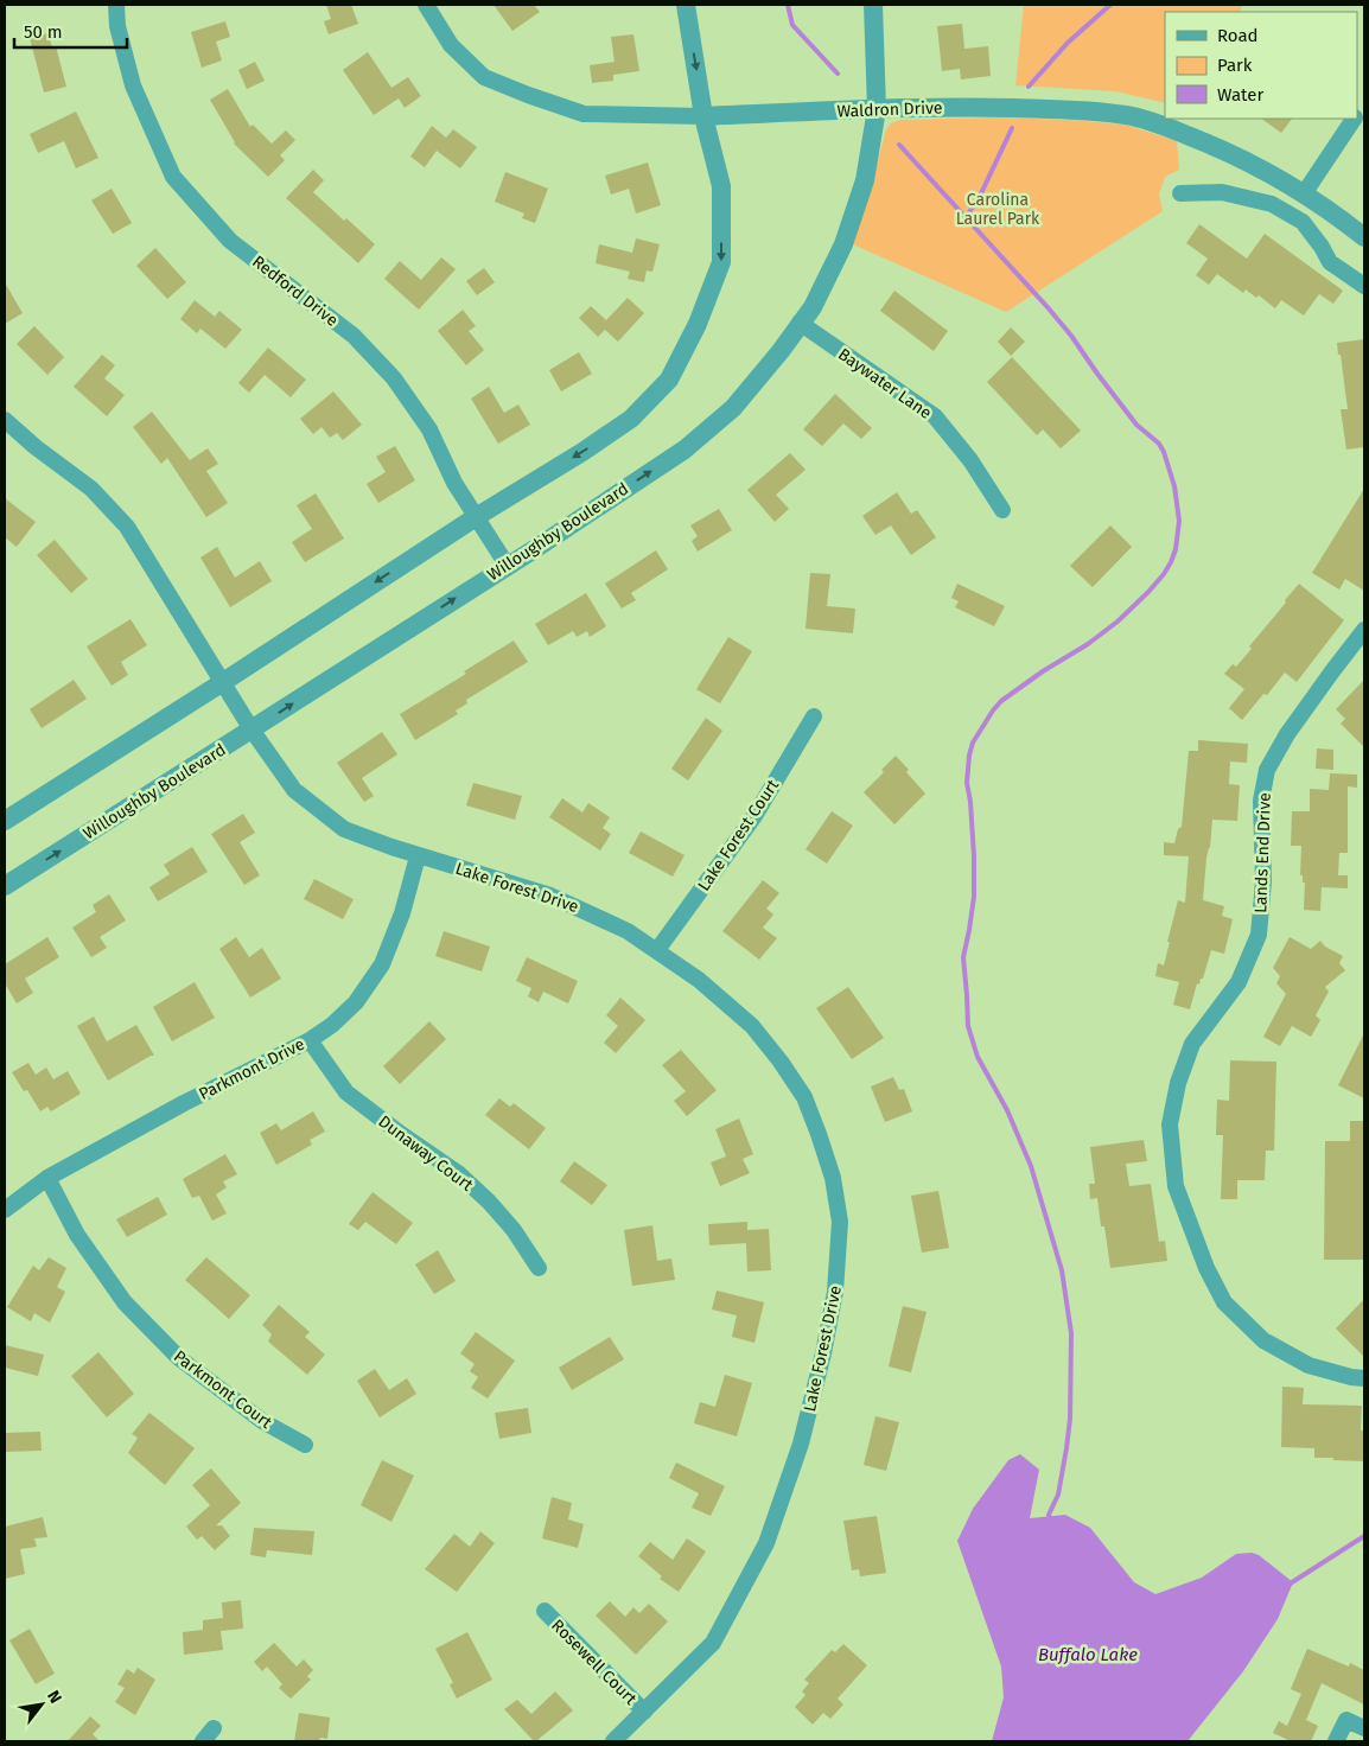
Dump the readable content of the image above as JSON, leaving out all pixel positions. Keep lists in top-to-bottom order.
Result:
{
  "streets": {
    "street": [
      "Waldron Drive",
      "Redford Drive",
      "Baywater Lane",
      "Willoughby Boulevard",
      "Lake Forest Court",
      "Lands End Drive",
      "Lake Forest Drive",
      "Parkmont Drive",
      "Dunaway Court",
      "Parkmont Court",
      "Rosewell Court"
    ]
  },
  "crossings": [
    ["Waldron Drive", "Willoughby Boulevard"],
    ["Redford Drive", "Willoughby Boulevard"],
    ["Baywater Lane", "Willoughby Boulevard"],
    ["Willoughby Boulevard", "Lake Forest Drive"],
    ["Lake Forest Court", "Lake Forest Drive"],
    ["Lake Forest Drive", "Parkmont Drive"],
    ["Lake Forest Drive", "Rosewell Court"],
    ["Parkmont Drive", "Dunaway Court"],
    ["Parkmont Drive", "Parkmont Court"]
  ],
  "water": ["Buffalo Lake"],
  "parks": ["Carolina Laurel Park"],
  "legend": ["Road", "Park", "Water"],
  "scale_bar": "50 m",
  "north": "top right"
}
